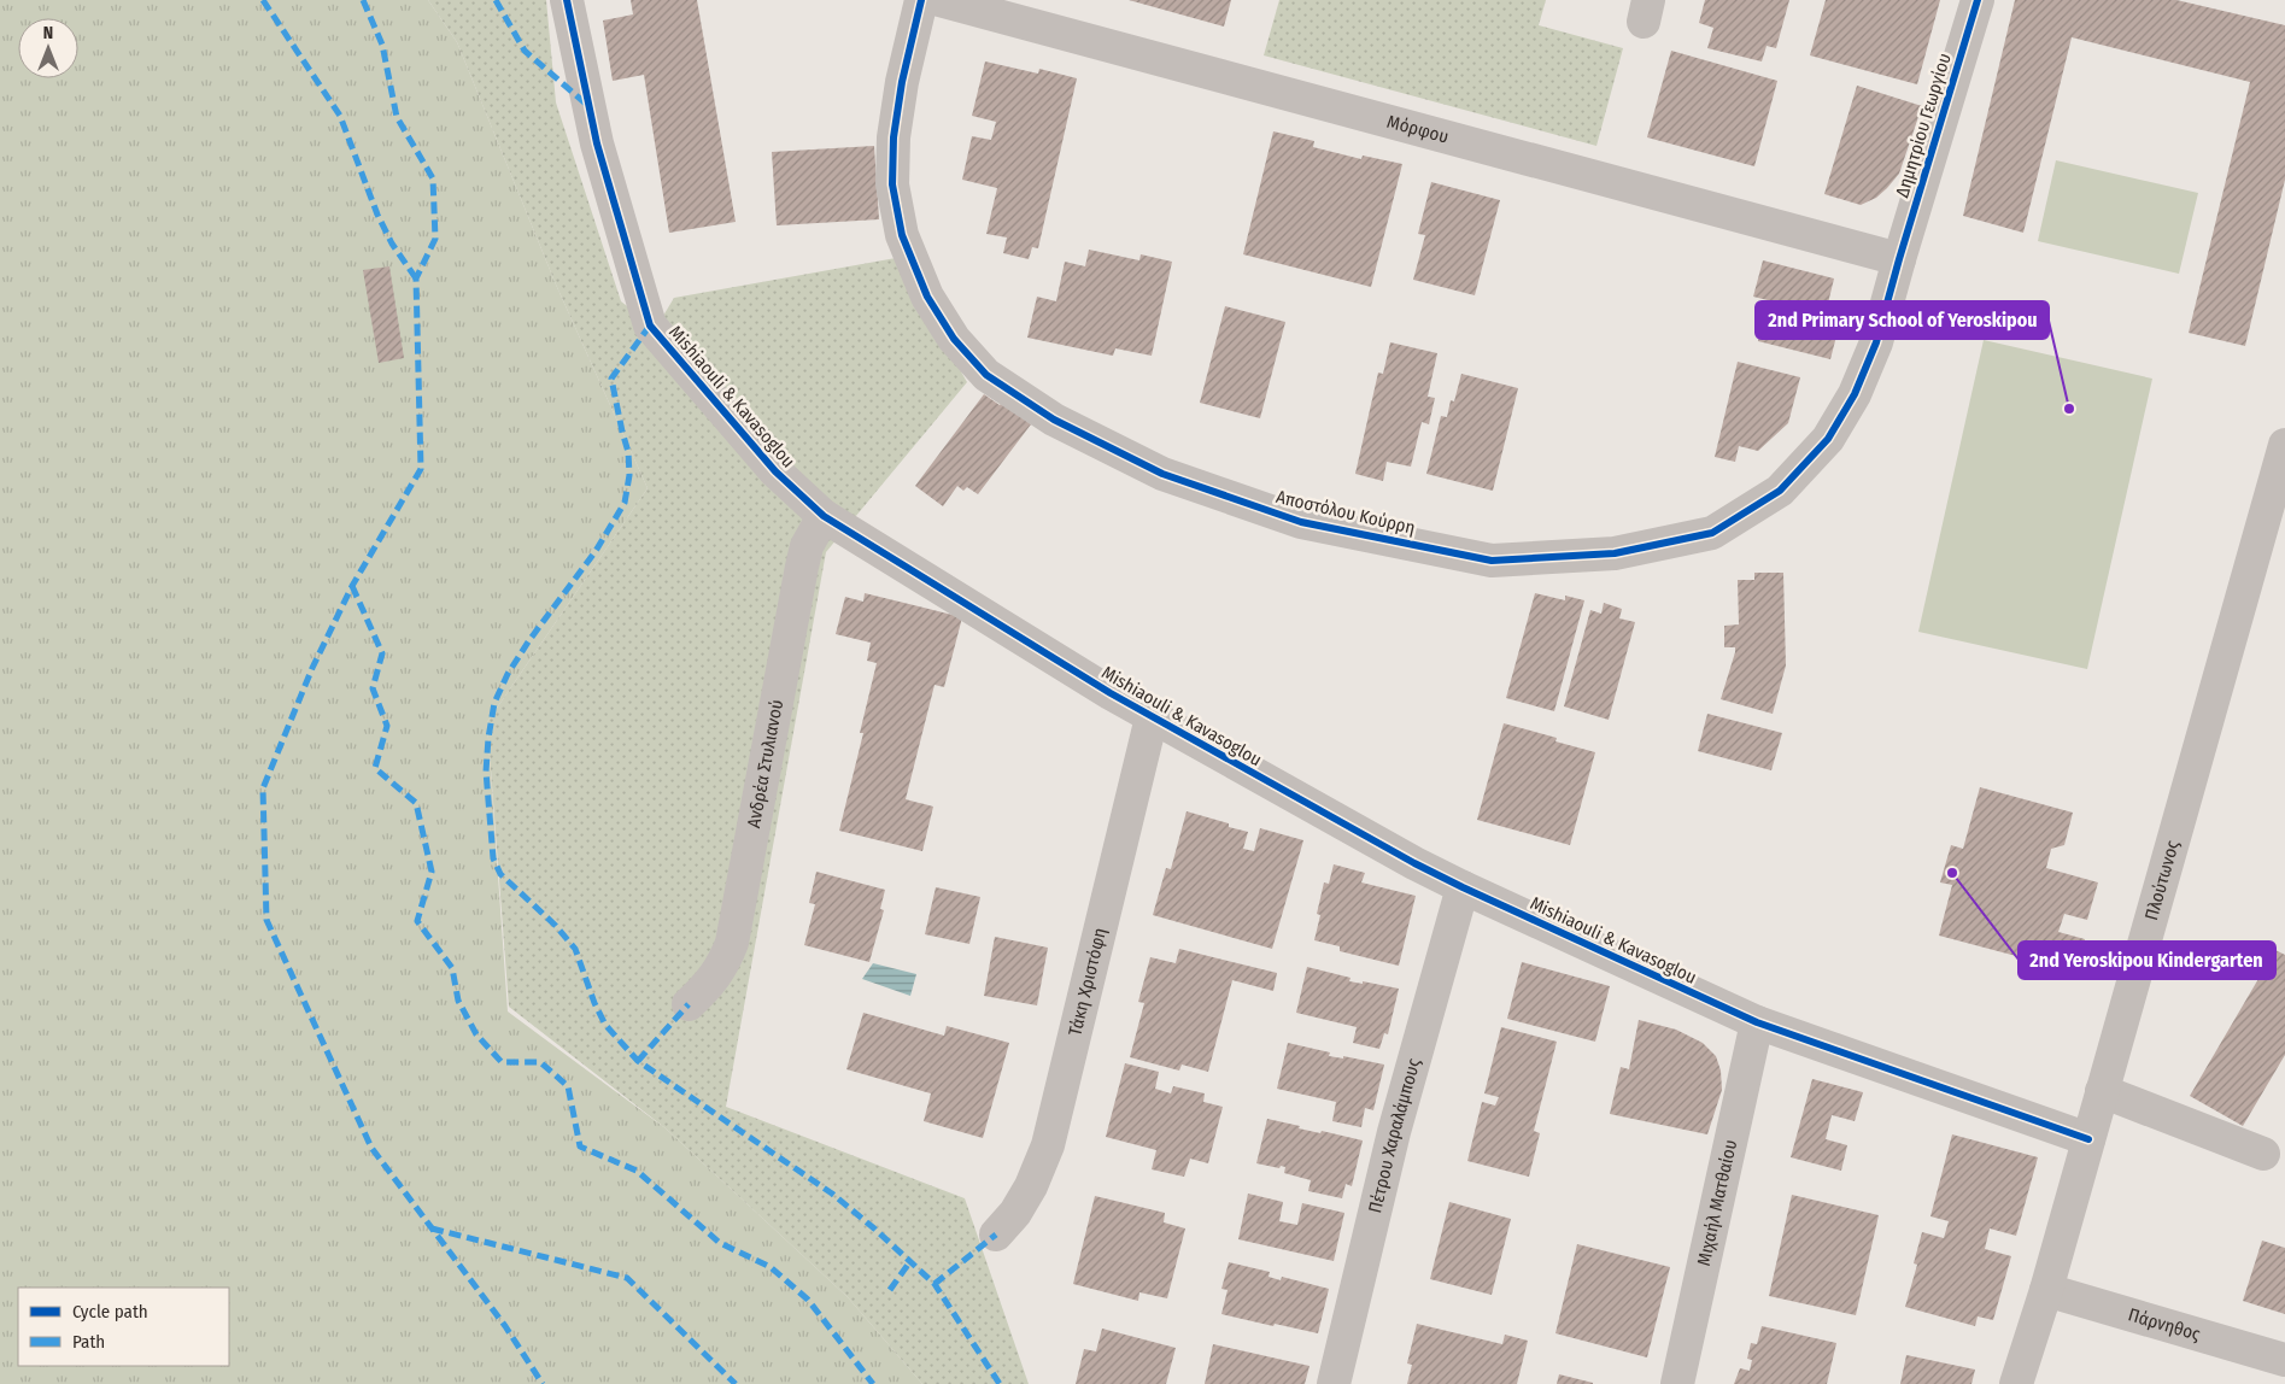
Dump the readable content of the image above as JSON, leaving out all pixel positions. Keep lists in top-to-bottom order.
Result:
{
  "streets": {
    "street": [
      "Δημητρίου Γεωργίου",
      "Μόρφου",
      "Mishiaouli & Kavasoglou",
      "Αποστόλου Κούρρη",
      "Ανδρέα Στυλιανού",
      "Πλούτωνος",
      "Τάκη Χριστόφη",
      "Πέτρου Χαραλάμπους",
      "Μιχαήλ Ματθαίου",
      "Πάρνηθος"
    ]
  },
  "crossings": [
    ["Δημητρίου Γεωργίου", "Μόρφου"],
    ["Δημητρίου Γεωργίου", "Αποστόλου Κούρρη"],
    ["Μόρφου", "Αποστόλου Κούρρη"],
    ["Mishiaouli & Kavasoglou", "Ανδρέα Στυλιανού"],
    ["Mishiaouli & Kavasoglou", "Πλούτωνος"],
    ["Mishiaouli & Kavasoglou", "Τάκη Χριστόφη"],
    ["Mishiaouli & Kavasoglou", "Πέτρου Χαραλάμπους"],
    ["Mishiaouli & Kavasoglou", "Μιχαήλ Ματθαίου"],
    ["Πλούτωνος", "Πάρνηθος"]
  ],
  "places": ["2nd Primary School of Yeroskipou", "2nd Yeroskipou Kindergarten"],
  "legend": ["Cycle path", "Path"],
  "north": "top"
}
